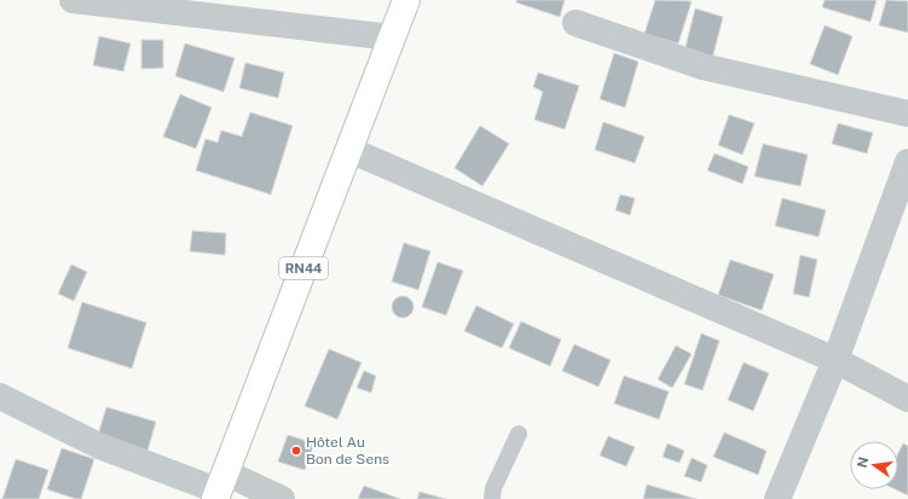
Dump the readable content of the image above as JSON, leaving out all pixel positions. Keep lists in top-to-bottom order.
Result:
{
  "streets": {
    "main road": ["RN44"]
  },
  "places": ["Hôtel Au Bon de Sens"],
  "north": "left"
}
